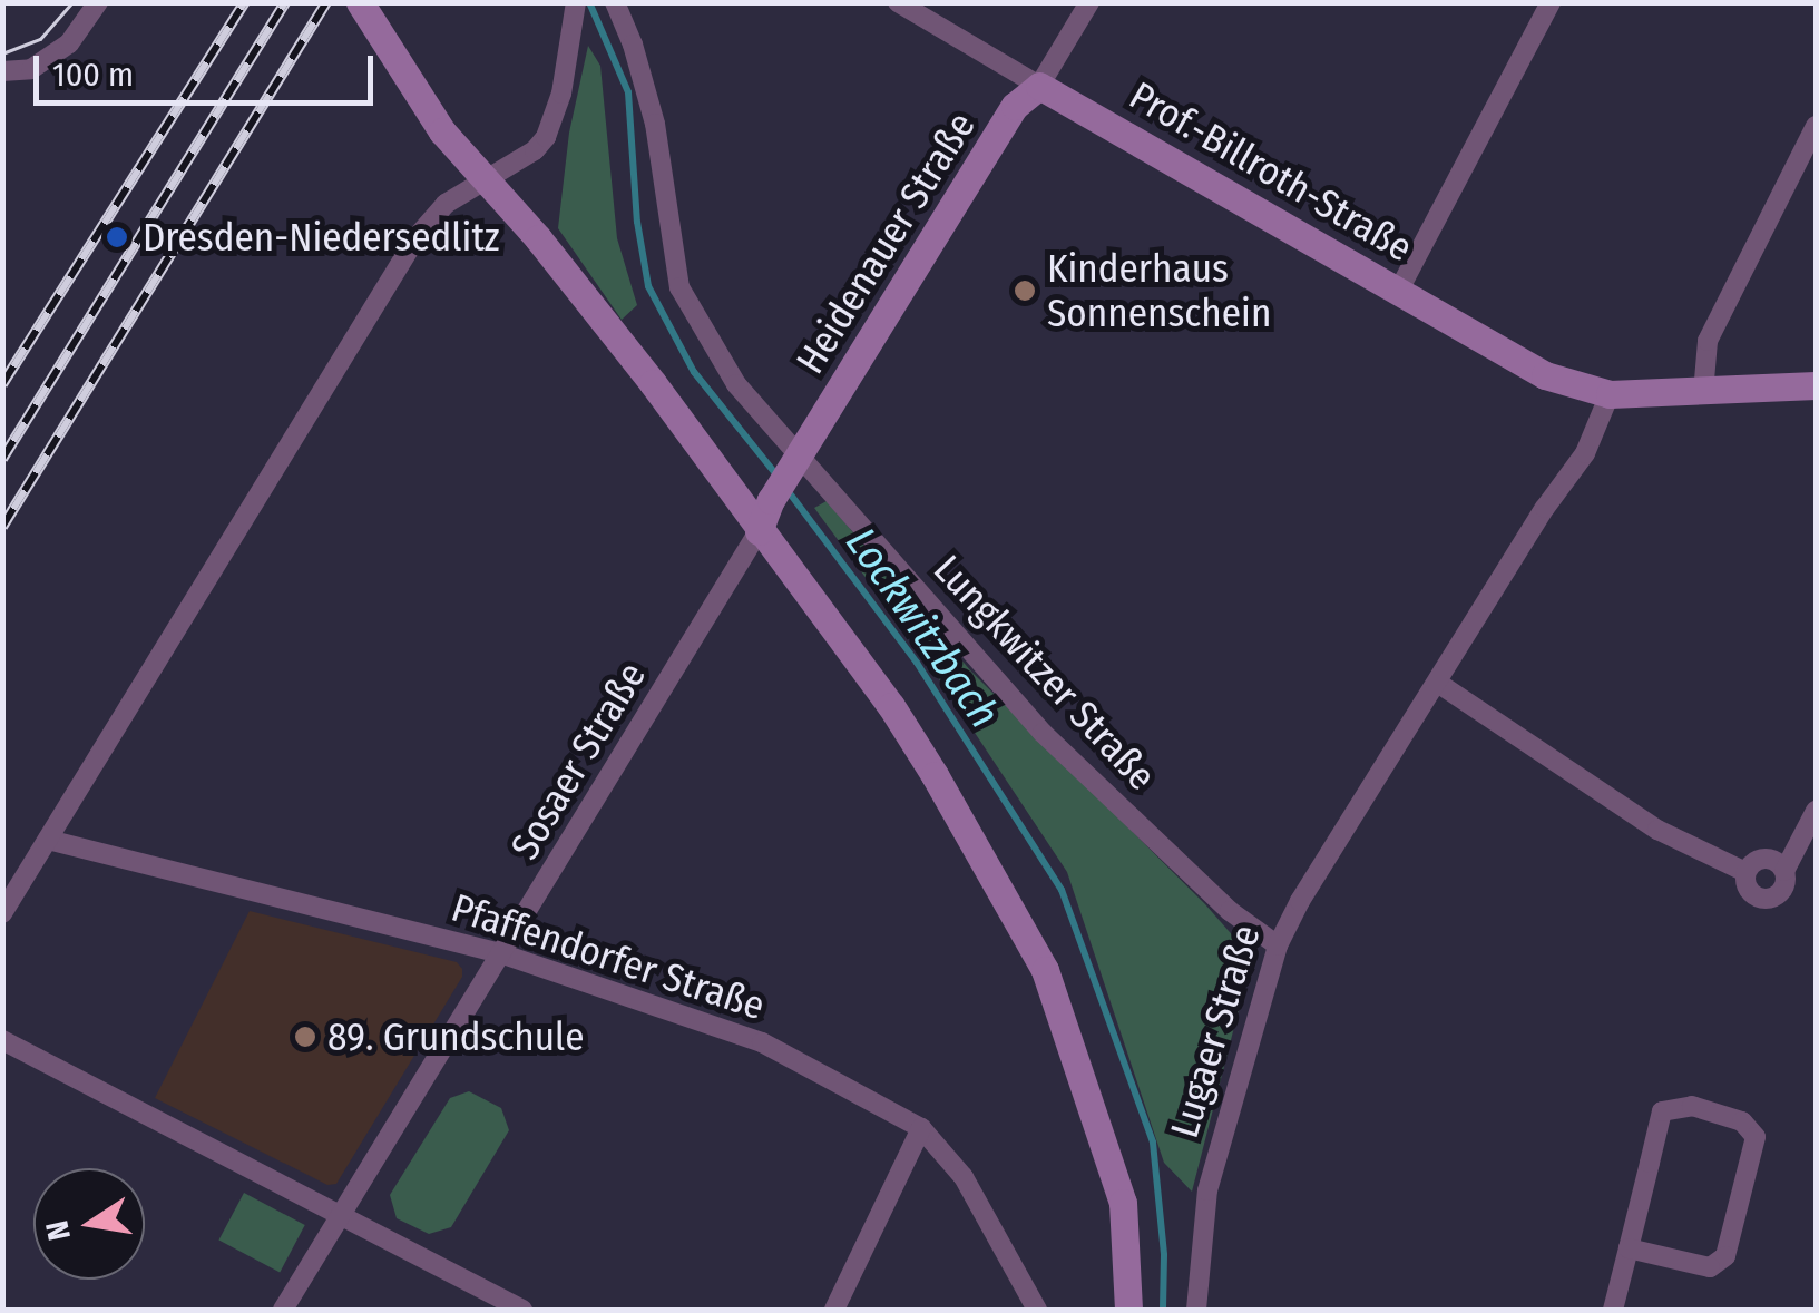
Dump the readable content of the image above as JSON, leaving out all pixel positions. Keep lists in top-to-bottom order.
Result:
{
  "streets": {
    "street": [
      "Prof.-Billroth-Straße",
      "Heidenauer Straße",
      "Lungkwitzer Straße",
      "Sosaer Straße",
      "Pfaffendorfer Straße",
      "Lugaer Straße"
    ]
  },
  "crossings": [
    ["Prof.-Billroth-Straße", "Heidenauer Straße"],
    ["Prof.-Billroth-Straße", "Lugaer Straße"],
    ["Heidenauer Straße", "Lungkwitzer Straße"],
    ["Heidenauer Straße", "Sosaer Straße"],
    ["Lungkwitzer Straße", "Lugaer Straße"],
    ["Sosaer Straße", "Pfaffendorfer Straße"]
  ],
  "water": ["Lockwitzbach"],
  "places": ["Dresden-Niedersedlitz", "Kinderhaus Sonnenschein", "89. Grundschule"],
  "scale_bar": "100 m",
  "north": "left"
}
